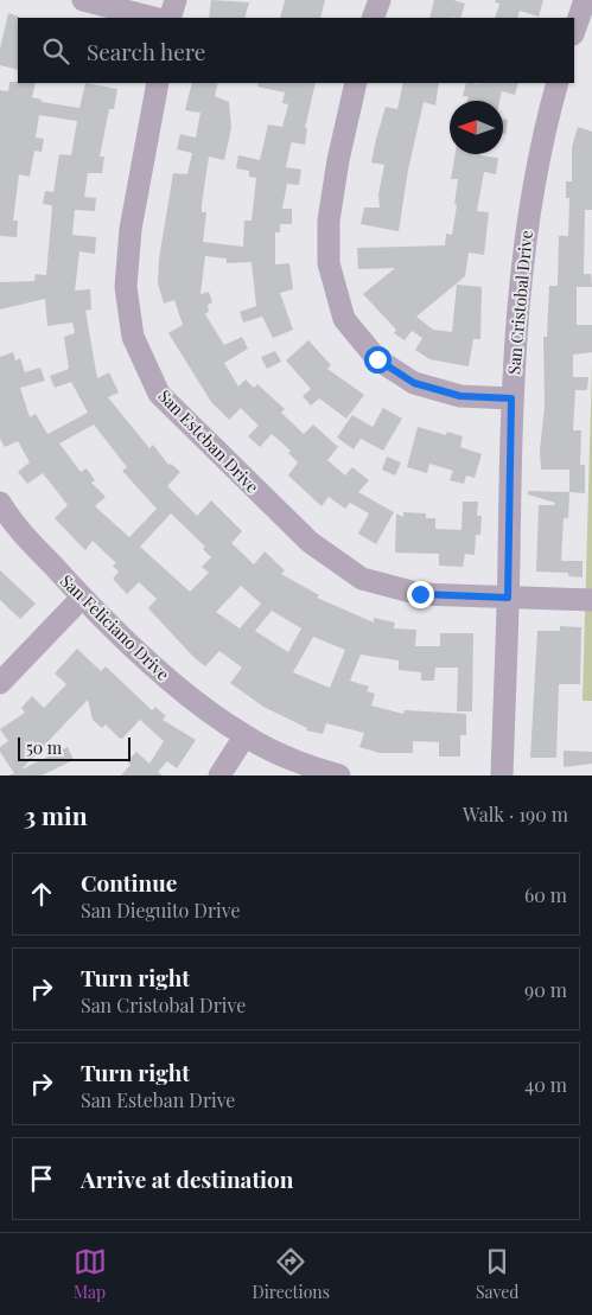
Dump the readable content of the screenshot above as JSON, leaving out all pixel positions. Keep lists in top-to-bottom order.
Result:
{
  "streets": {
    "street": ["San Cristobal Drive", "San Esteban Drive", "San Feliciano Drive"]
  },
  "crossings": [
    ["San Cristobal Drive", "San Esteban Drive"]
  ],
  "scale_bar": "50 m",
  "north": "left",
  "page": {
    "search": "Search here",
    "scale": "50 m",
    "heading": ["3 min", "Walk · 190 m"],
    "list": [
      ["Continue", "San Dieguito Drive", "60 m"],
      ["Turn right", "San Cristobal Drive", "90 m"],
      ["Turn right", "San Esteban Drive", "40 m"],
      "Arrive at destination"
    ],
    "nav": ["Map", "Directions", "Saved"]
  }
}
